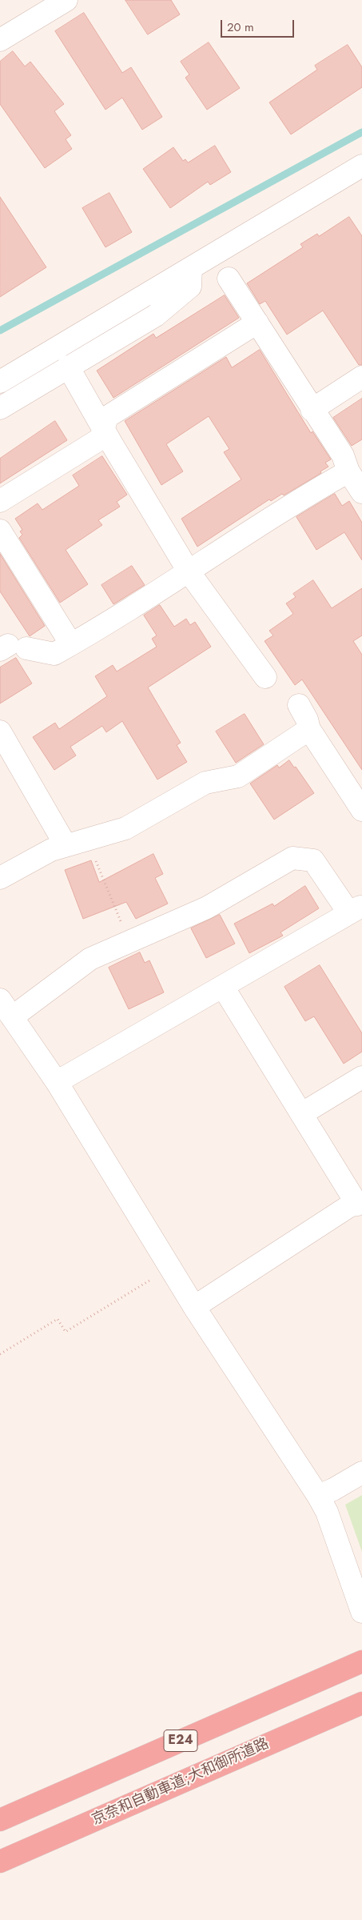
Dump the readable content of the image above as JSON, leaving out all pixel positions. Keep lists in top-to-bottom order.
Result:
{
  "streets": {
    "highway": ["E24", "京奈和自動車道;大和御所道路"]
  },
  "scale_bar": "20 m"
}
